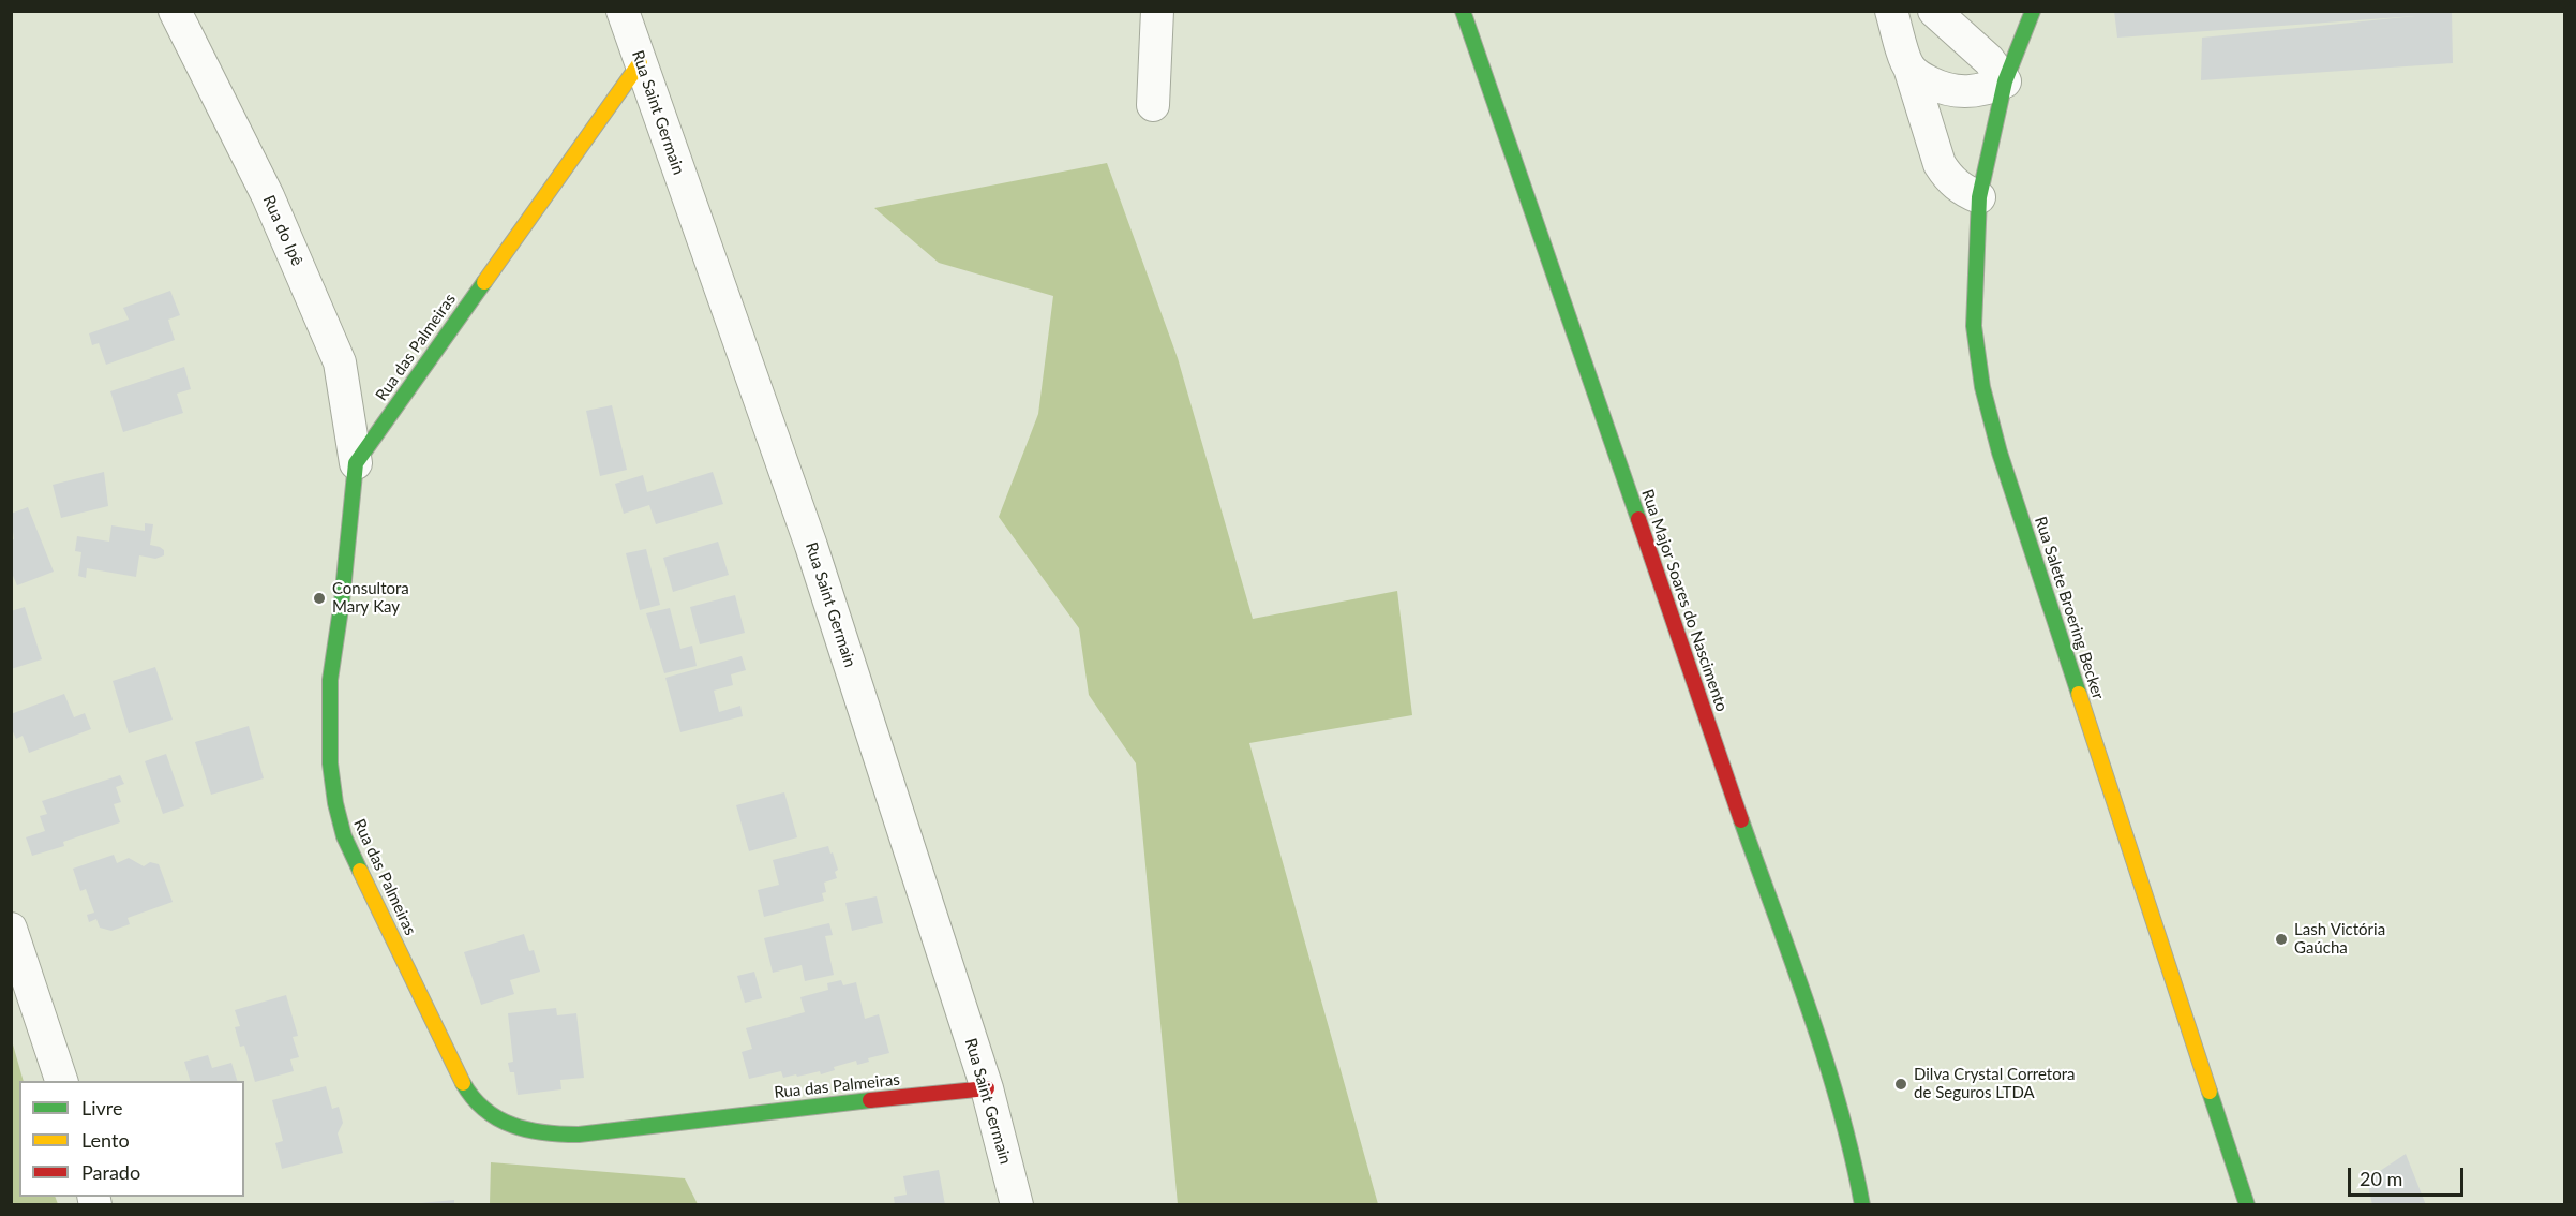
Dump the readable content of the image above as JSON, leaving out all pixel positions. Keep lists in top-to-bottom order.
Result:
{
  "streets": {
    "street": [
      "Rua Saint Germain",
      "Rua do Ipê",
      "Rua das Palmeiras",
      "Rua Major Soares do Nascimento",
      "Rua Salete Broering Becker"
    ]
  },
  "crossings": [
    ["Rua Saint Germain", "Rua das Palmeiras"],
    ["Rua do Ipê", "Rua das Palmeiras"]
  ],
  "places": ["Consultora Mary Kay", "Lash Victória Gaúcha", "Dilva Crystal Corretora de Seguros LTDA"],
  "legend": ["Livre", "Lento", "Parado"],
  "scale_bar": "20 m"
}
